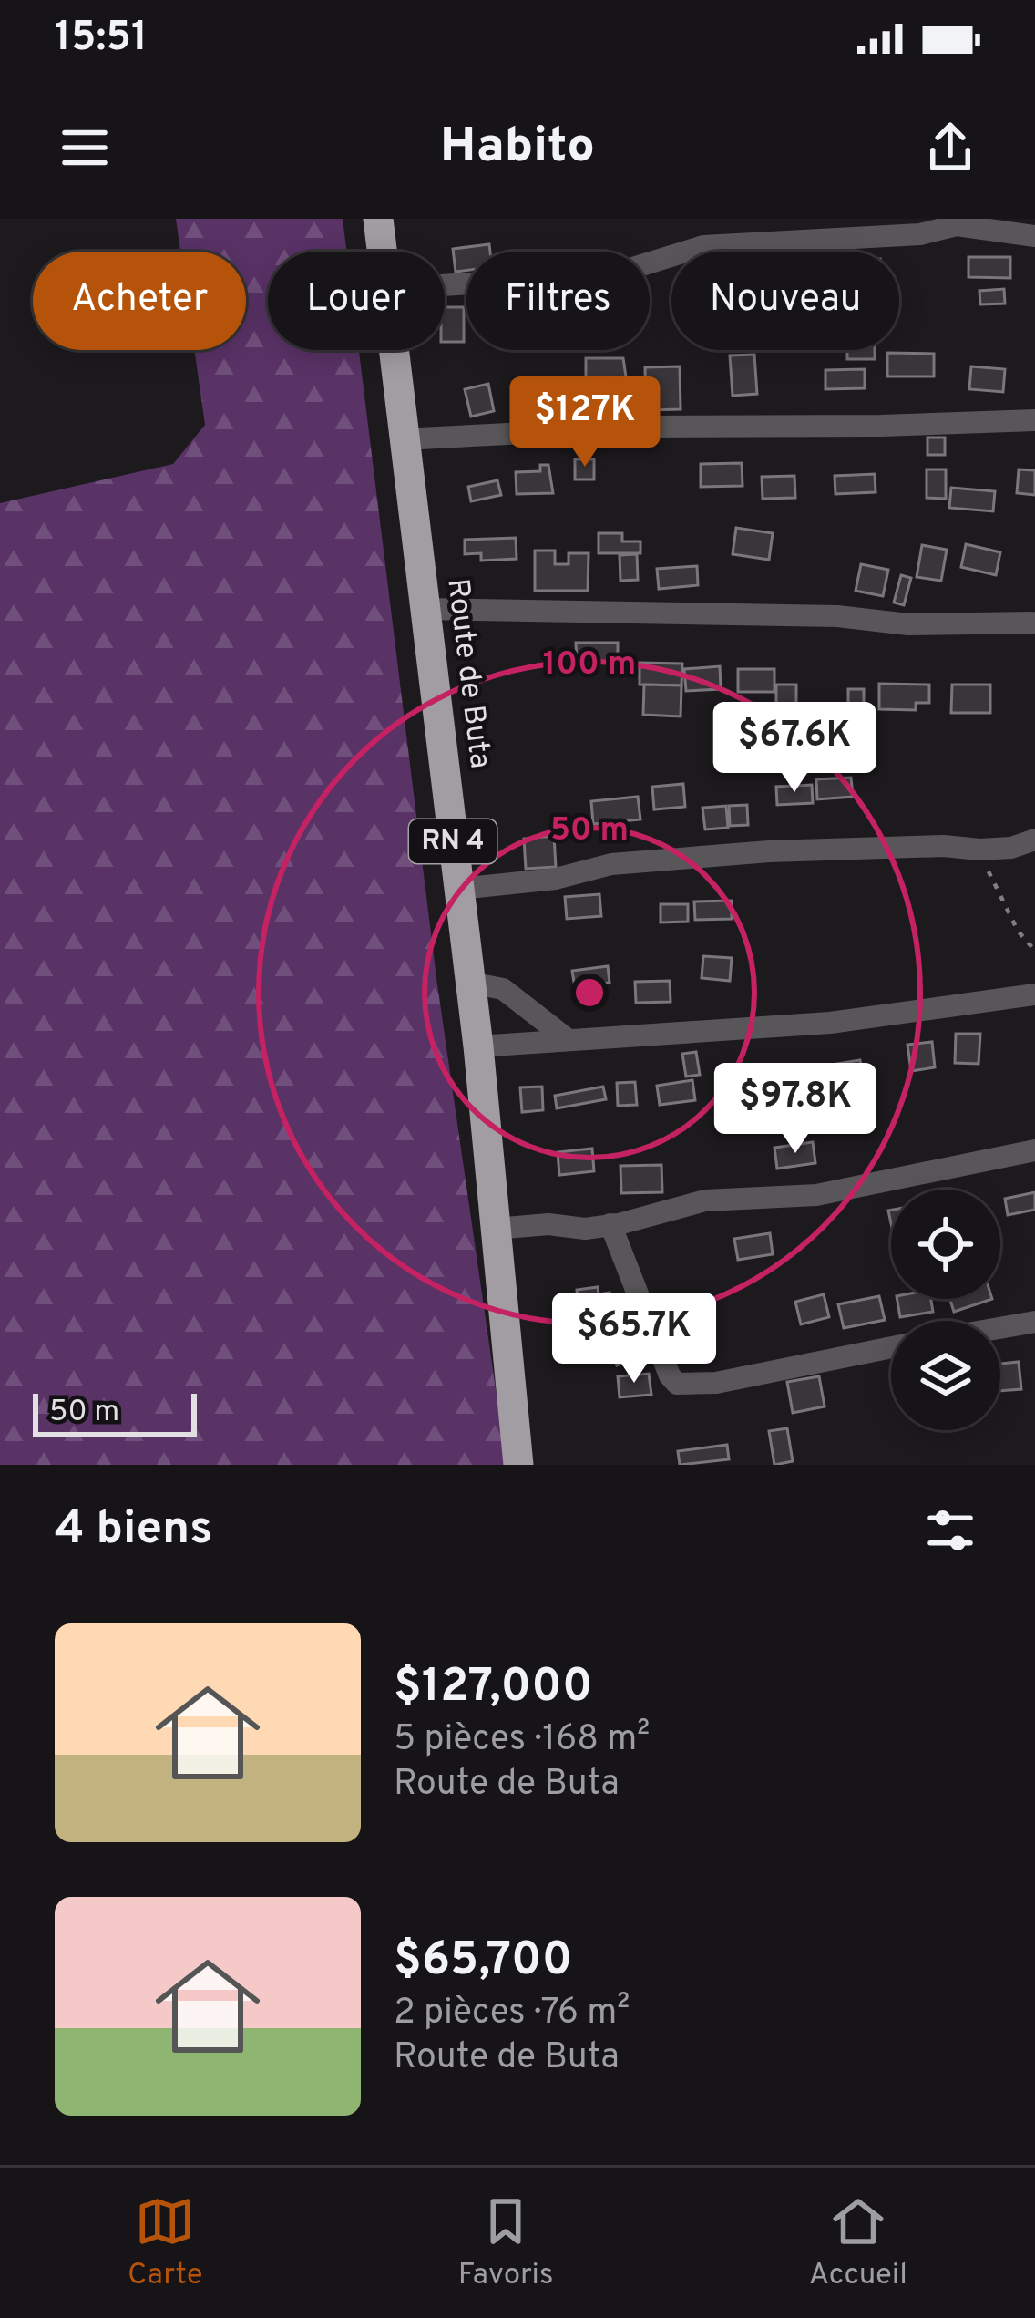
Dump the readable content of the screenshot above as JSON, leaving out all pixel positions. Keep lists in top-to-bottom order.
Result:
{
  "streets": {
    "highway": ["Route de Buta", "RN 4"]
  },
  "scale_bar": "50 m",
  "page": {
    "status": "15:51",
    "header": "Habito",
    "chip": [
      "Acheter",
      "Louer",
      "Filtres",
      "Nouveau"
    ],
    "price": [
      "$127K",
      "$67.6K",
      "$97.8K",
      "$65.7K"
    ],
    "scale": "50 m",
    "heading": "4 biens",
    "list": [
      {
        "name": "$127,000",
        "note": "5 pièces · 168 m² · Route de Buta"
      },
      {
        "name": "$65,700",
        "note": "2 pièces · 76 m² · Route de Buta"
      }
    ],
    "tabs": ["Carte", "Favoris", "Accueil"]
  },
  "rings": ["100 m", "50 m"]
}
